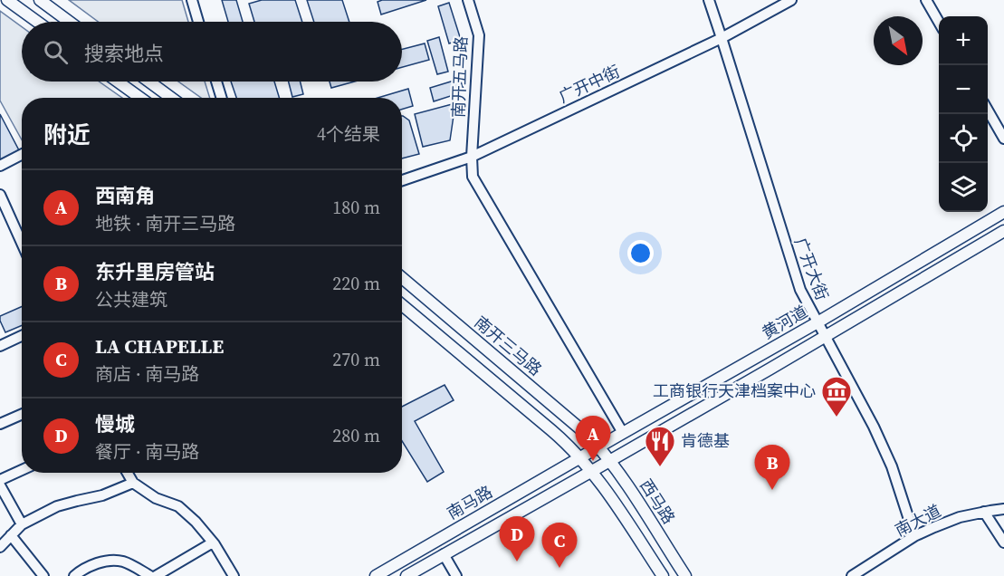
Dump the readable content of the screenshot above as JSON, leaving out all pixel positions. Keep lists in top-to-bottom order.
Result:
{
  "streets": {
    "main road": [
      "黄河道",
      "南开三马路",
      "西马路",
      "南马路"
    ],
    "street": [
      "南开五马路",
      "广开中街",
      "广开大街",
      "南大道"
    ]
  },
  "crossings": [
    ["南开五马路", "广开中街"],
    ["南开五马路", "黄河道"],
    ["广开中街", "广开大街"],
    ["广开大街", "黄河道"],
    ["广开大街", "南大道"],
    ["黄河道", "南开三马路"],
    ["黄河道", "西马路"],
    ["黄河道", "南马路"],
    ["南开三马路", "西马路"],
    ["西马路", "南马路"]
  ],
  "places": {
    "museum": ["工商银行天津档案中心"],
    "restaurant": ["肯德基"]
  },
  "north": "bottom right",
  "page": {
    "map_buttons": ["+", "−"],
    "search": "搜索地点",
    "heading": ["附近", "4个结果"],
    "list": [
      {
        "mark": "A",
        "name": "西南角",
        "note": "地铁 · 南开三马路",
        "value": "180 m"
      },
      {
        "mark": "B",
        "name": "东升里房管站",
        "note": "公共建筑",
        "value": "220 m"
      },
      {
        "mark": "C",
        "name": "LA CHAPELLE",
        "note": "商店 · 南马路",
        "value": "270 m"
      },
      {
        "mark": "D",
        "name": "慢城",
        "note": "餐厅 · 南马路",
        "value": "280 m"
      }
    ],
    "pins": [
      "A",
      "B",
      "D",
      "C"
    ]
  }
}
